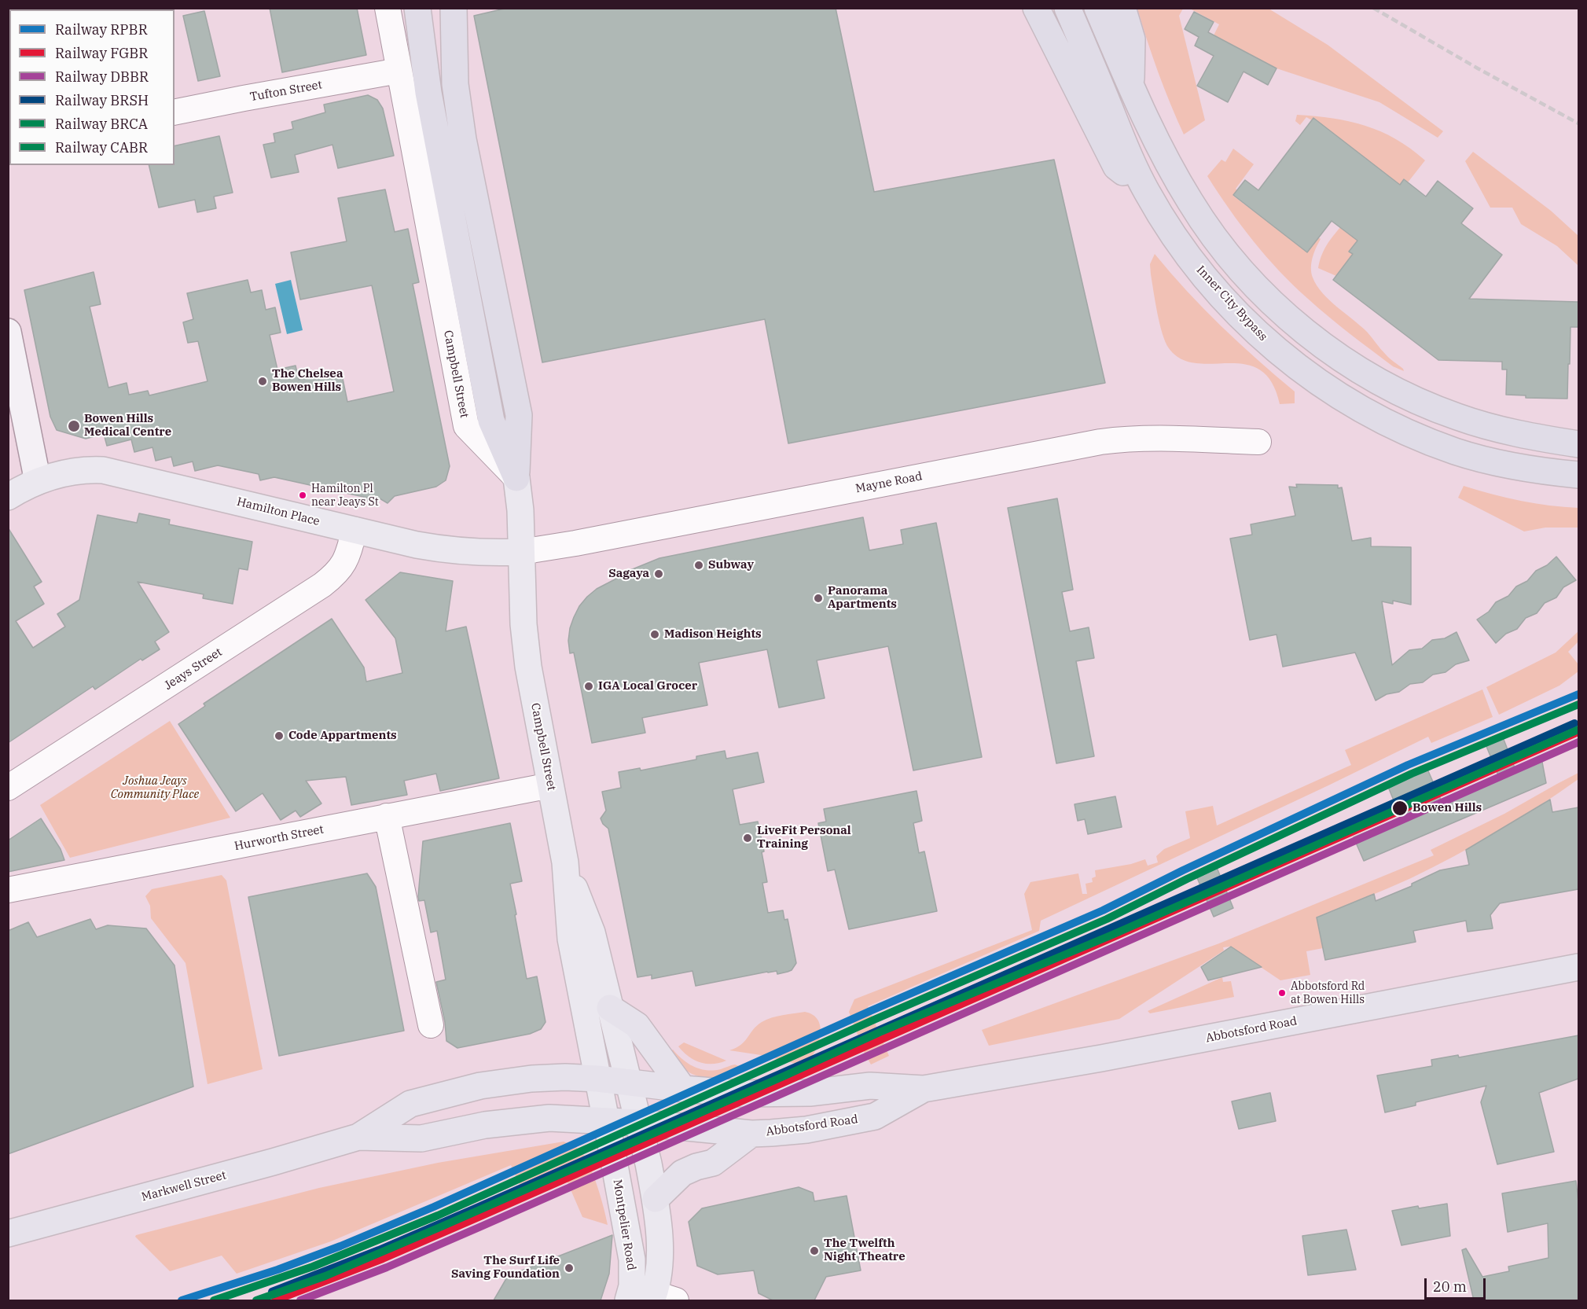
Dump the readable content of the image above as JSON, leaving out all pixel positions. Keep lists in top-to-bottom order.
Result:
{
  "streets": {
    "highway": ["Inner City Bypass", "Abbotsford Road", "Markwell Street"],
    "main road": ["Campbell Street", "Hamilton Place", "Montpelier Road"],
    "street": [
      "Tufton Street",
      "Mayne Road",
      "Jeays Street",
      "Hurworth Street"
    ]
  },
  "crossings": [
    ["Tufton Street", "Campbell Street"],
    ["Campbell Street", "Mayne Road"],
    ["Campbell Street", "Hamilton Place"],
    ["Campbell Street", "Hurworth Street"],
    ["Campbell Street", "Abbotsford Road"],
    ["Campbell Street", "Markwell Street"],
    ["Campbell Street", "Montpelier Road"],
    ["Mayne Road", "Hamilton Place"],
    ["Hamilton Place", "Jeays Street"],
    ["Abbotsford Road", "Markwell Street"],
    ["Abbotsford Road", "Montpelier Road"],
    ["Markwell Street", "Montpelier Road"]
  ],
  "parks": ["Joshua Jeays Community Place"],
  "places": [
    "The Chelsea Bowen Hills",
    "Bowen Hills Medical Centre",
    "Hamilton Pl near Jeays St",
    "Subway",
    "Sagaya",
    "Panorama Apartments",
    "Madison Heights",
    "IGA Local Grocer",
    "Code Appartments",
    "Bowen Hills",
    "LiveFit Personal Training",
    "Abbotsford Rd at Bowen Hills",
    "The Twelfth Night Theatre",
    "The Surf Life Saving Foundation"
  ],
  "lines": [
    "rail line RPBR",
    "rail line BRCA",
    "rail line BRSH",
    "rail line CABR",
    "rail line FGBR",
    "rail line DBBR"
  ],
  "legend": [
    "Railway RPBR",
    "Railway FGBR",
    "Railway DBBR",
    "Railway BRSH",
    "Railway BRCA",
    "Railway CABR"
  ],
  "scale_bar": "20 m"
}
